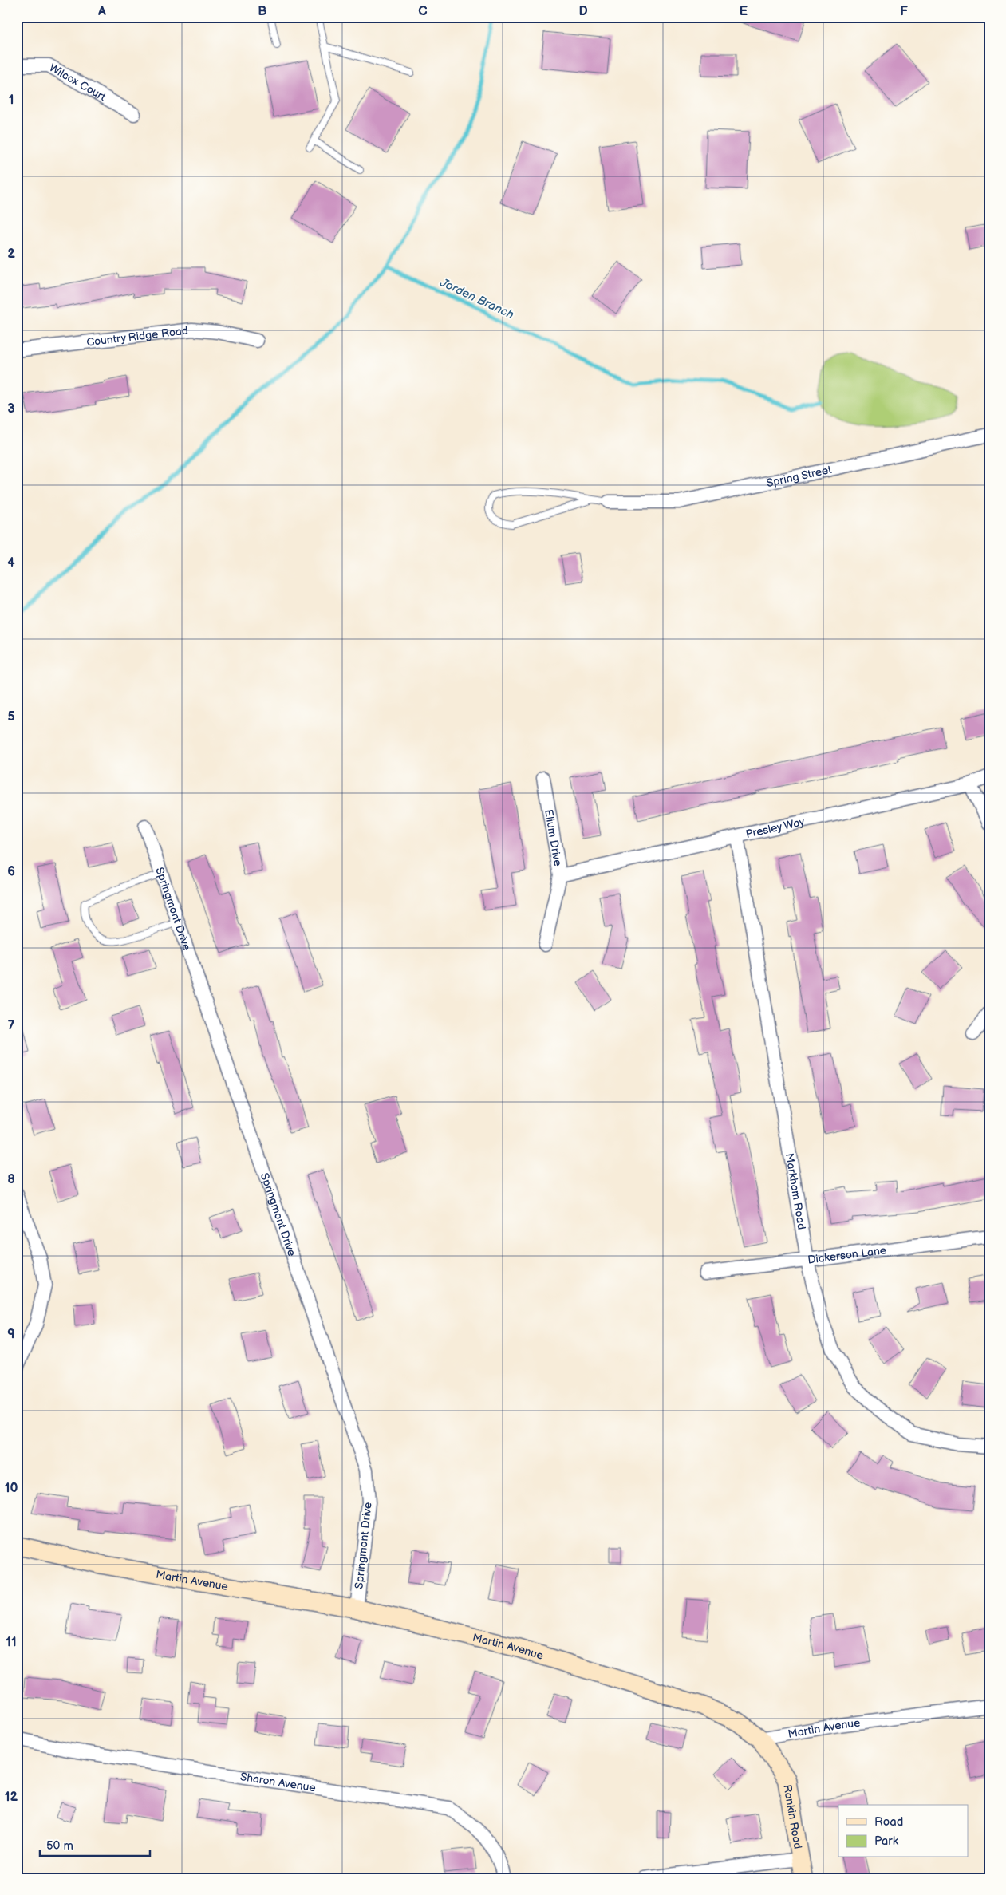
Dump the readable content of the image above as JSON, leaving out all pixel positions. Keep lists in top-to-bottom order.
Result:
{
  "streets": {
    "street": [
      "Wilcox Court",
      "Country Ridge Road",
      "Spring Street",
      "Presley Way",
      "Elium Drive",
      "Springmont Drive",
      "Markham Road",
      "Dickerson Lane",
      "Martin Avenue",
      "Sharon Avenue",
      "Rankin Road"
    ]
  },
  "crossings": [
    ["Presley Way", "Elium Drive"],
    ["Presley Way", "Markham Road"],
    ["Springmont Drive", "Martin Avenue"],
    ["Markham Road", "Dickerson Lane"],
    ["Martin Avenue", "Rankin Road"]
  ],
  "water": ["Jorden Branch"],
  "legend": ["Road", "Park"],
  "scale_bar": "50 m",
  "grid": {
    "columns": [
      "A",
      "B",
      "C",
      "D",
      "E",
      "F"
    ],
    "rows": [
      "1",
      "2",
      "3",
      "4",
      "5",
      "6",
      "7",
      "8",
      "9",
      "10",
      "11",
      "12"
    ]
  }
}
